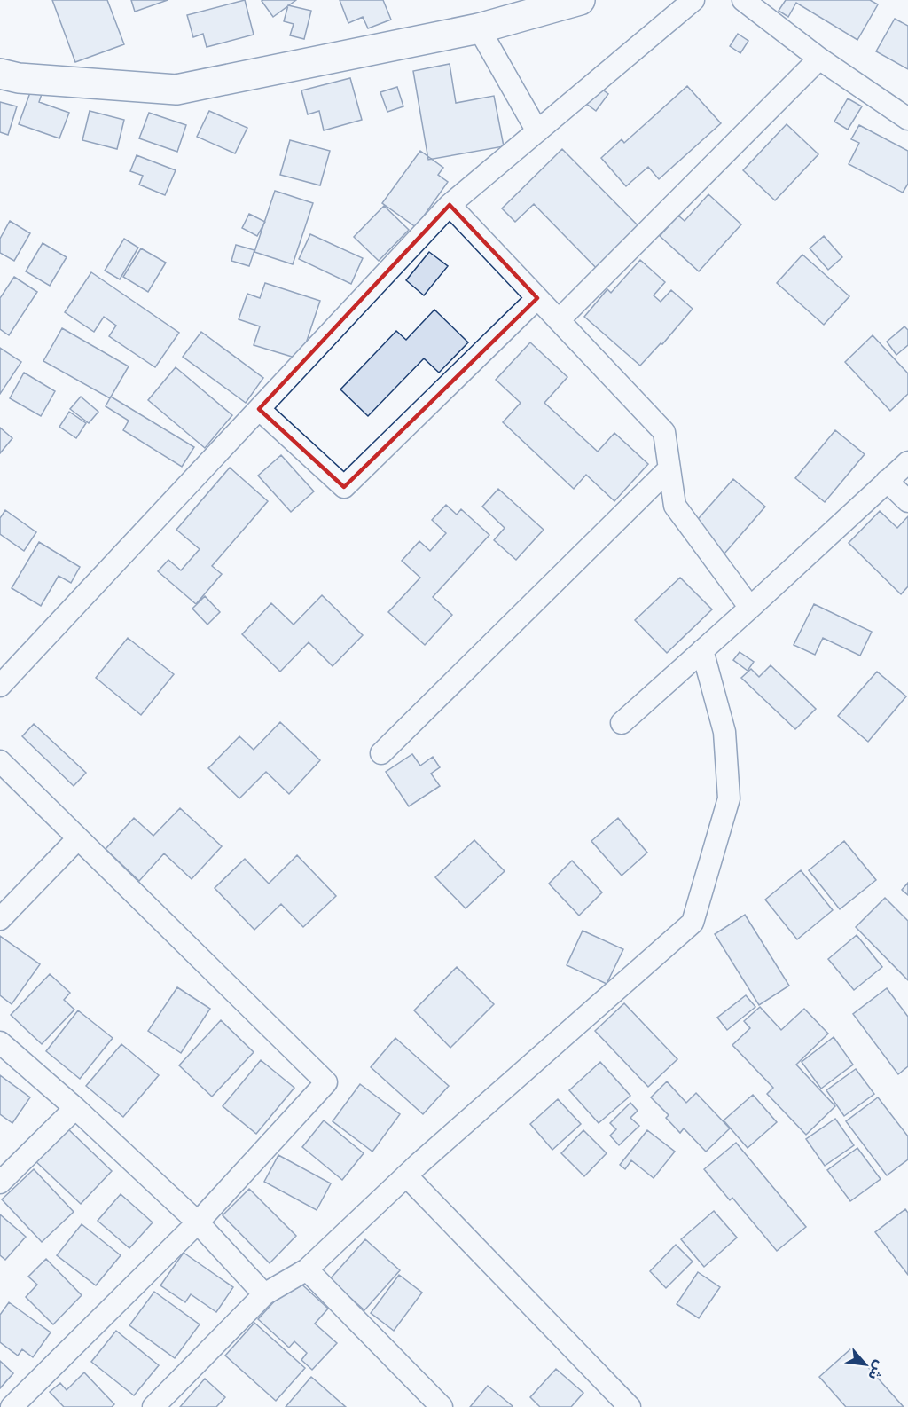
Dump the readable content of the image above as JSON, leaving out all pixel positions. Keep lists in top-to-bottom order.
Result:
{
  "north": "bottom right"
}
